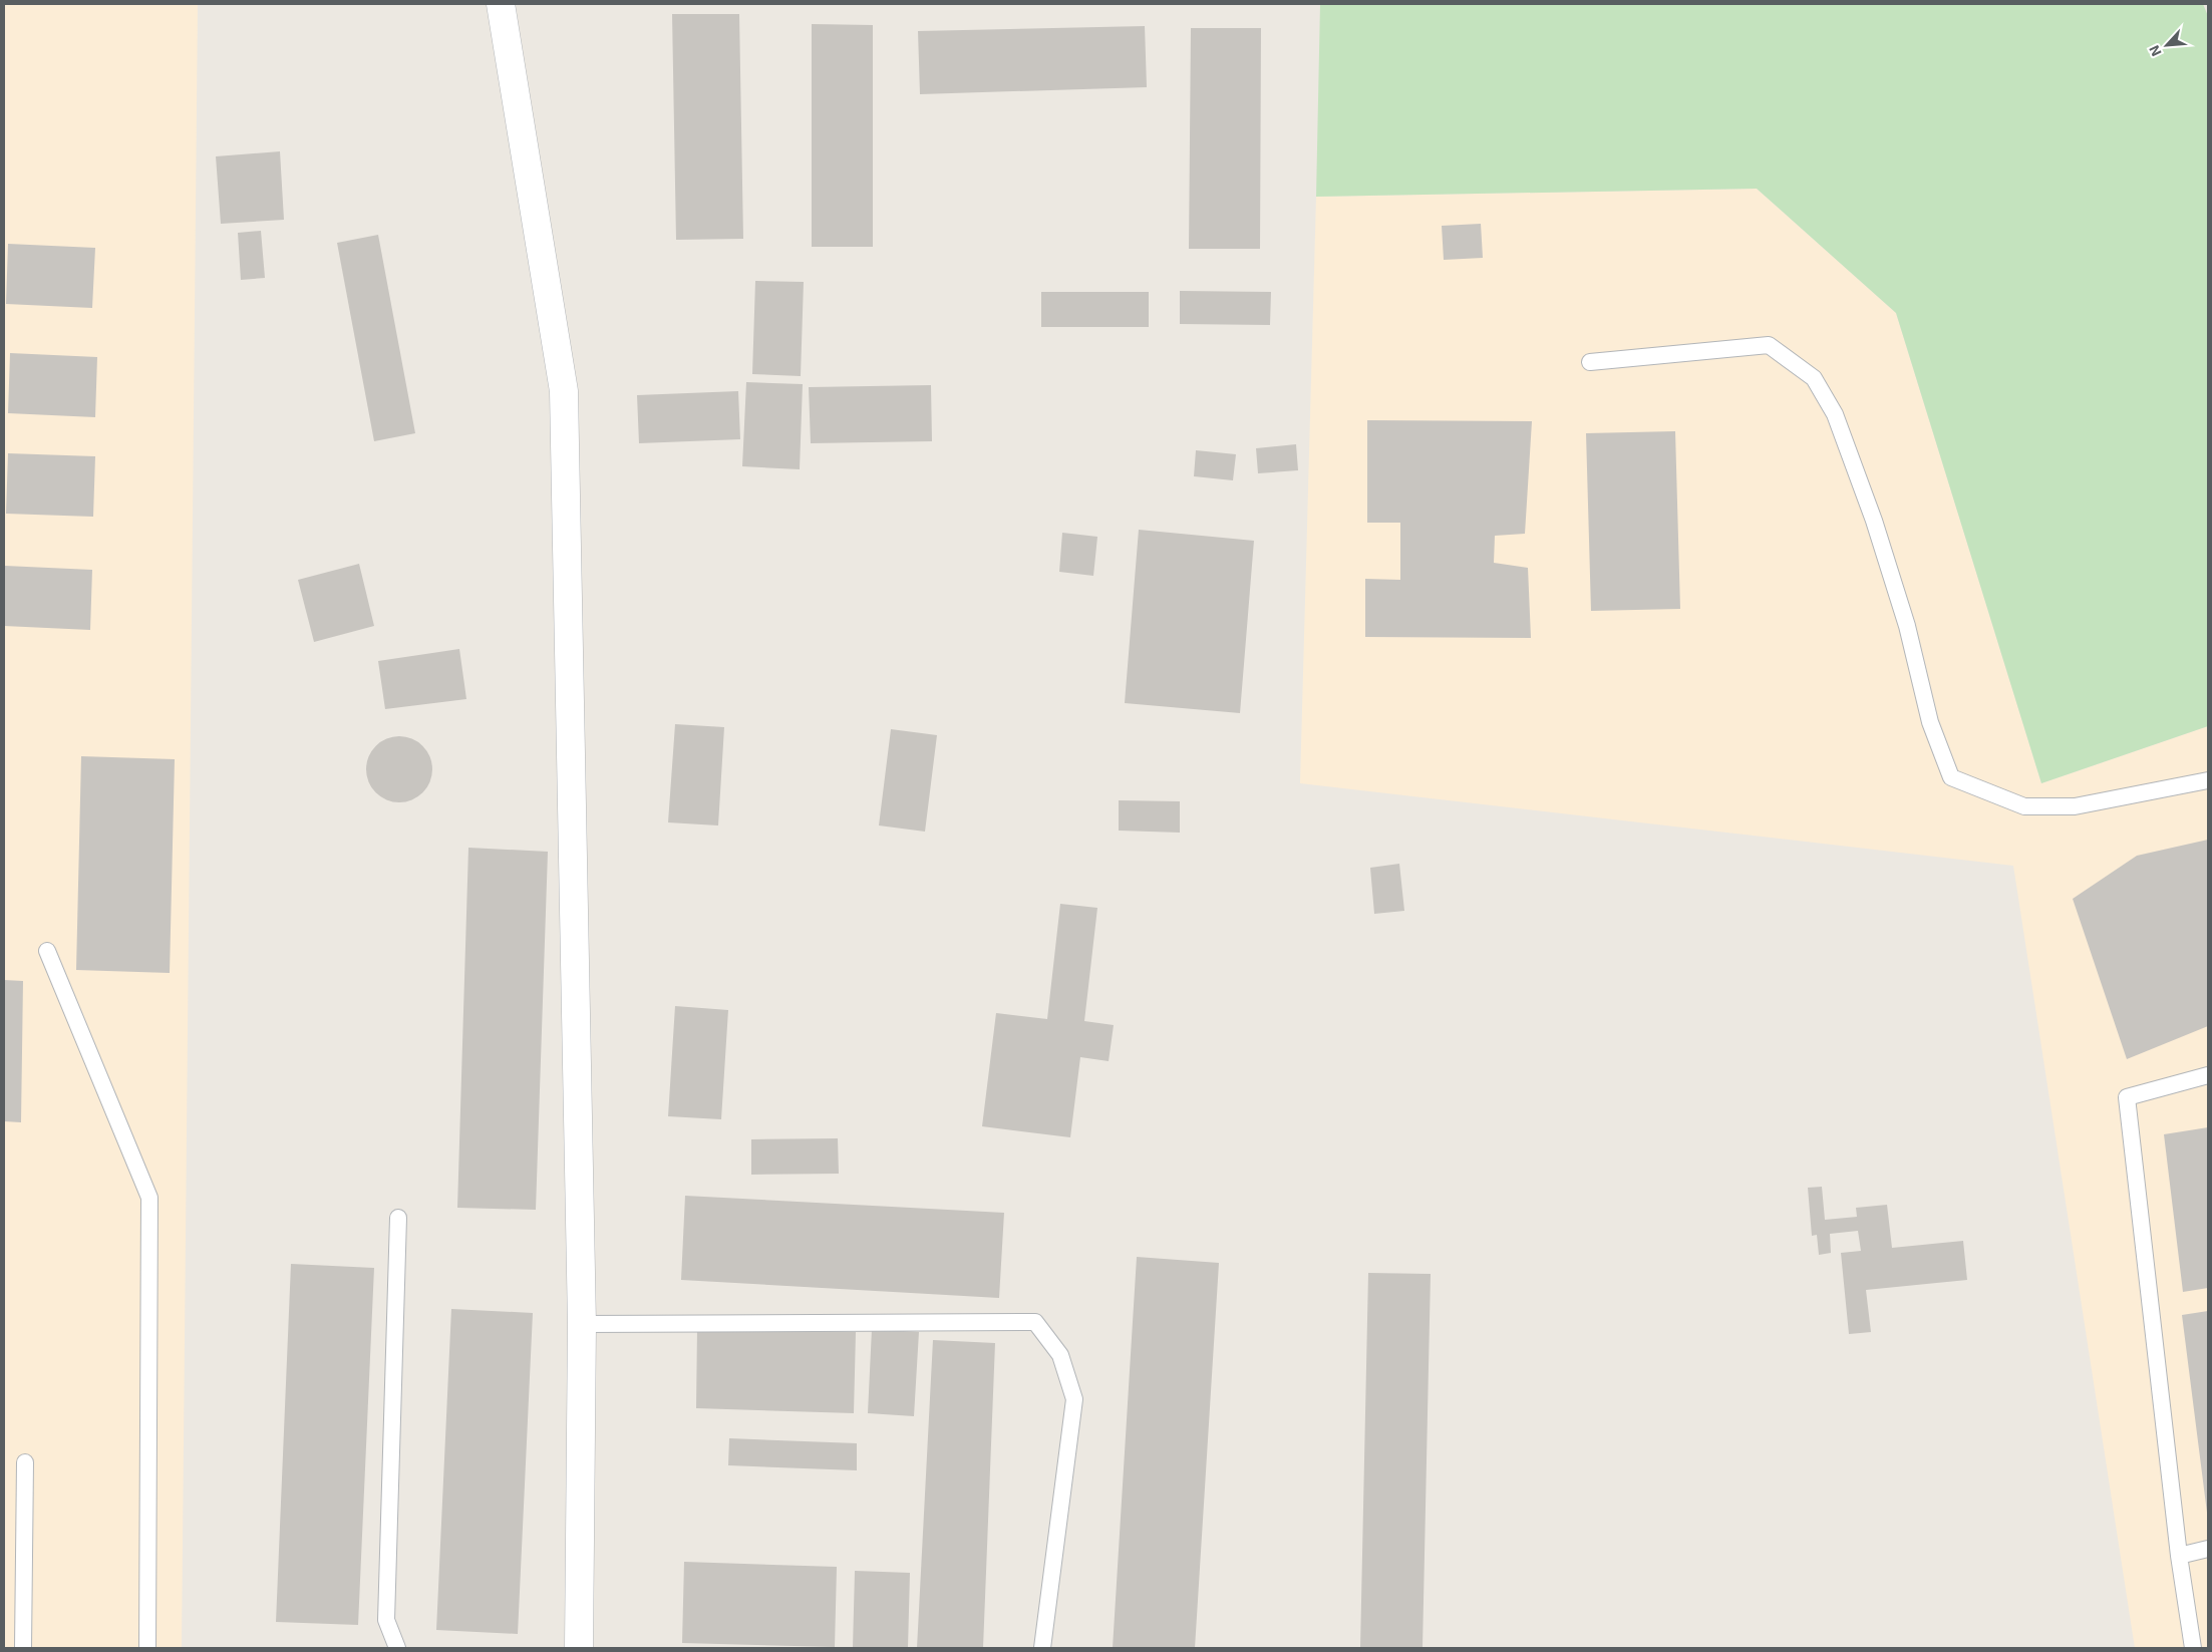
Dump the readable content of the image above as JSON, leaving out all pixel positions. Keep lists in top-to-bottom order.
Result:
{
  "north": "bottom left"
}
